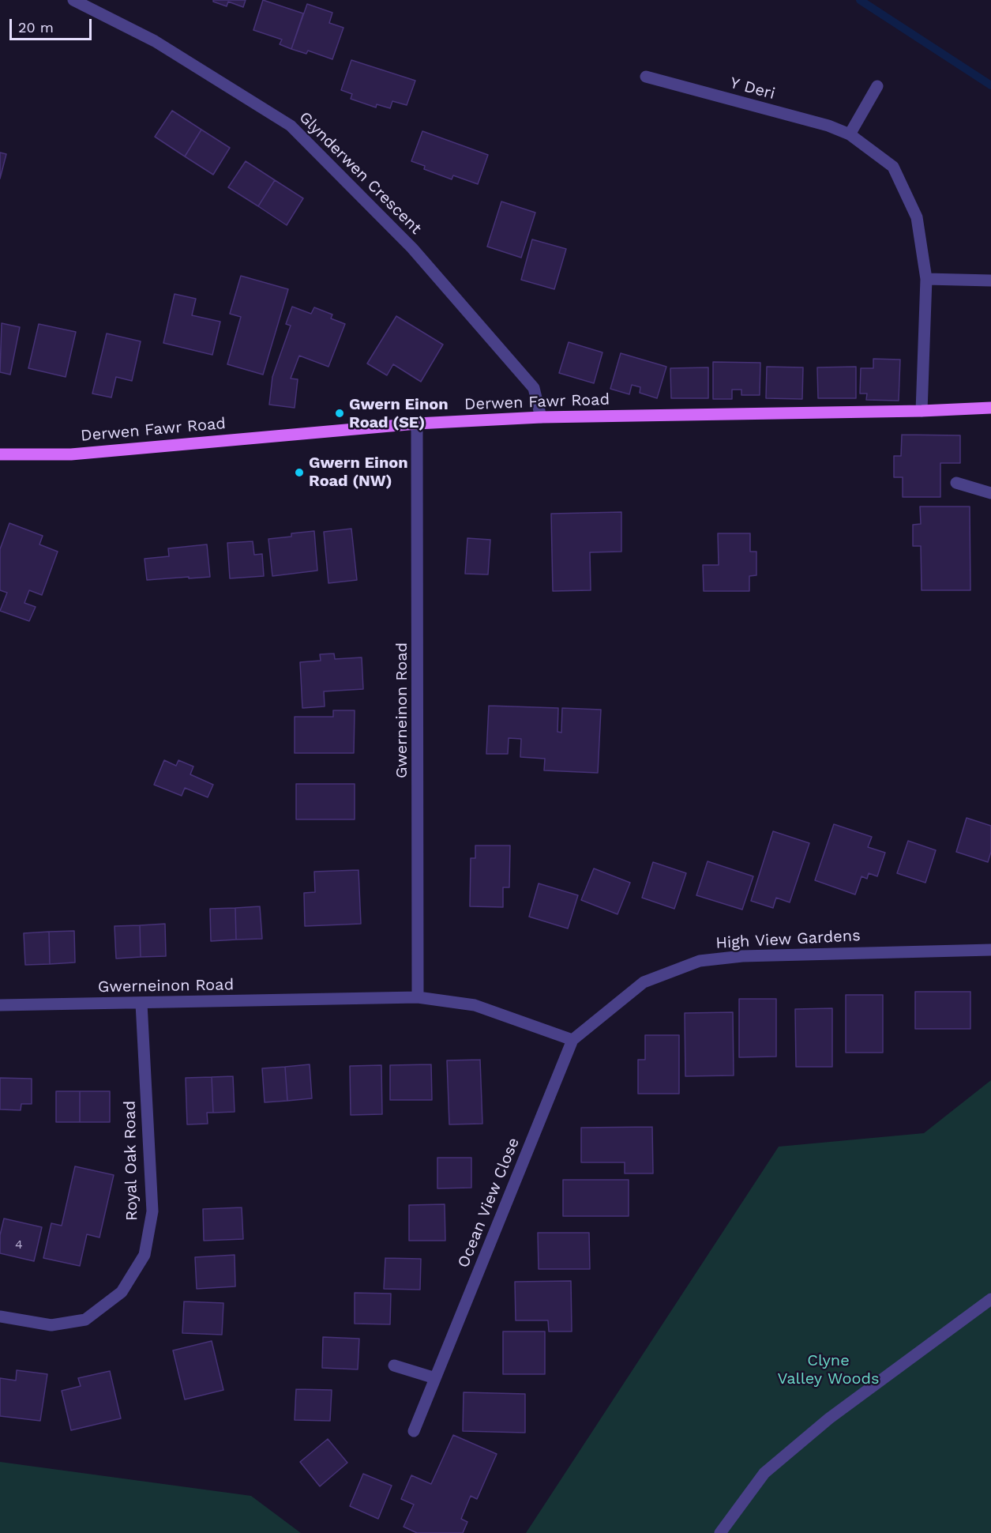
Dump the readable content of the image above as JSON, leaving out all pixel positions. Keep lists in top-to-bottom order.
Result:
{
  "streets": {
    "main road": ["Derwen Fawr Road"],
    "street": [
      "Y Deri",
      "Glynderwen Crescent",
      "Gwerneinon Road",
      "High View Gardens",
      "Royal Oak Road",
      "Ocean View Close"
    ]
  },
  "crossings": [
    ["Y Deri", "Derwen Fawr Road"],
    ["Glynderwen Crescent", "Derwen Fawr Road"],
    ["Derwen Fawr Road", "Gwerneinon Road"],
    ["Gwerneinon Road", "High View Gardens"],
    ["Gwerneinon Road", "Royal Oak Road"],
    ["Gwerneinon Road", "Ocean View Close"],
    ["High View Gardens", "Ocean View Close"]
  ],
  "parks": ["Clyne Valley Woods"],
  "places": ["Gwern Einon Road (SE)", "Gwern Einon Road (NW)"],
  "house_numbers": ["4"],
  "scale_bar": "20 m"
}
